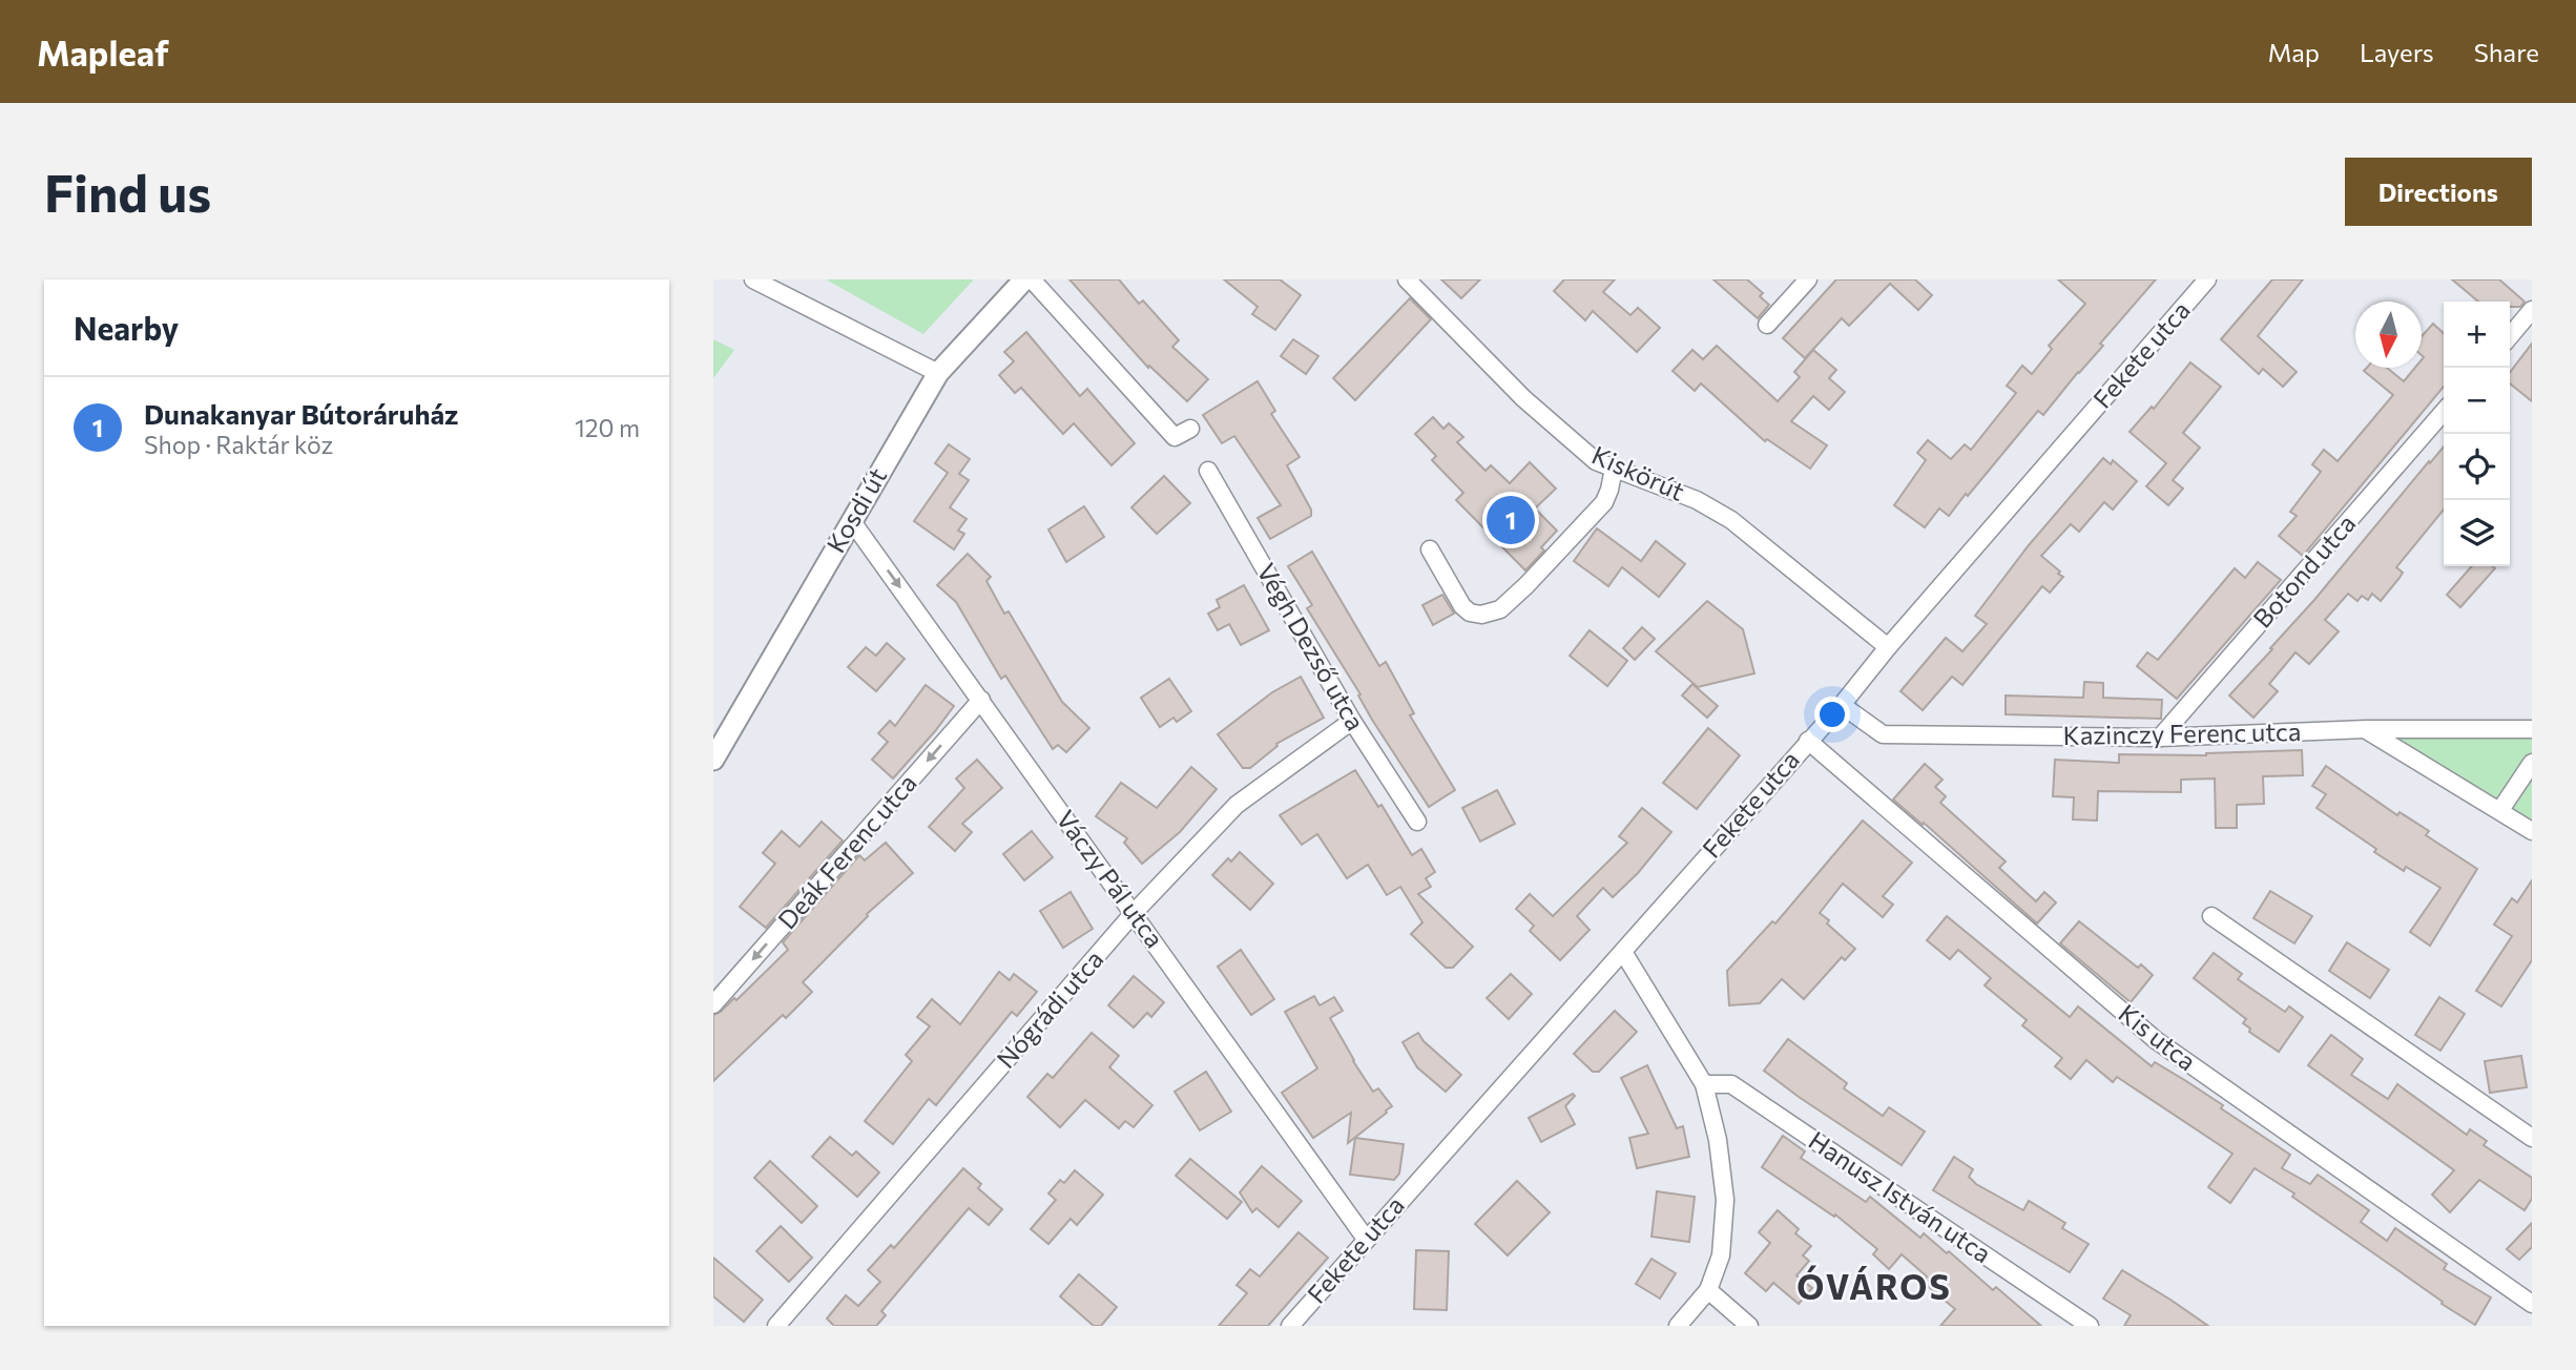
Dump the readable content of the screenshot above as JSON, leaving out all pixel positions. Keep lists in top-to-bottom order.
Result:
{
  "streets": {
    "street": [
      "Fekete utca",
      "Kiskörút",
      "Kosdi út",
      "Botond utca",
      "Végh Dezső utca",
      "Kazinczy Ferenc utca",
      "Deák Ferenc utca",
      "Váczy Pál utca",
      "Nógrádi utca",
      "Kis utca",
      "Hanusz István utca"
    ]
  },
  "crossings": [
    ["Fekete utca", "Kiskörút"],
    ["Fekete utca", "Kazinczy Ferenc utca"],
    ["Fekete utca", "Váczy Pál utca"],
    ["Fekete utca", "Kis utca"],
    ["Kosdi út", "Váczy Pál utca"],
    ["Botond utca", "Kazinczy Ferenc utca"],
    ["Végh Dezső utca", "Nógrádi utca"],
    ["Deák Ferenc utca", "Váczy Pál utca"],
    ["Váczy Pál utca", "Nógrádi utca"]
  ],
  "one_way": ["Deák Ferenc utca"],
  "districts": ["ÓVÁROS"],
  "north": "bottom",
  "page": {
    "header": "Mapleaf",
    "nav": ["Map", "Layers", "Share"],
    "buttons": "Directions",
    "title": "Find us",
    "heading": "Nearby",
    "map_buttons": ["+", "−"],
    "list": [
      {
        "mark": "1",
        "name": "Dunakanyar Bútoráruház",
        "note": "Shop · Raktár köz",
        "value": "120 m"
      }
    ],
    "pins": "1"
  }
}
